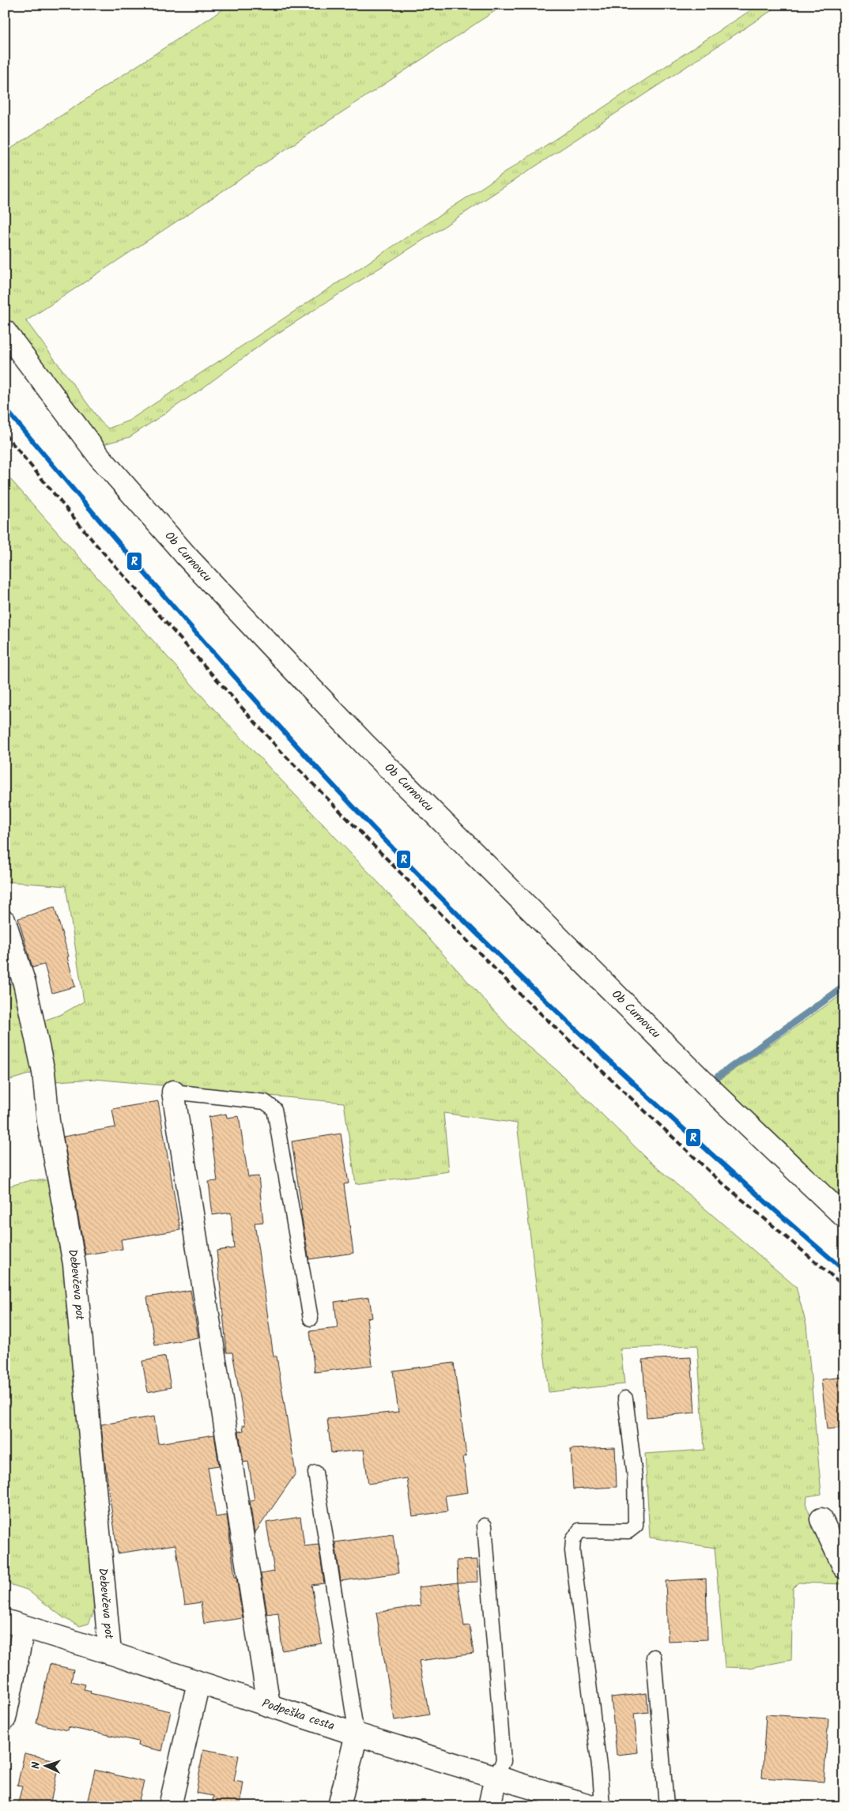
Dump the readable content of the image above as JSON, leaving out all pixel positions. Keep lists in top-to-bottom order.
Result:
{
  "streets": {
    "street": ["Ob Curnovcu", "Debevčeva pot", "Podpeška cesta"]
  },
  "crossings": [
    ["Debevčeva pot", "Podpeška cesta"]
  ],
  "lines": ["transit line R"],
  "north": "left"
}
